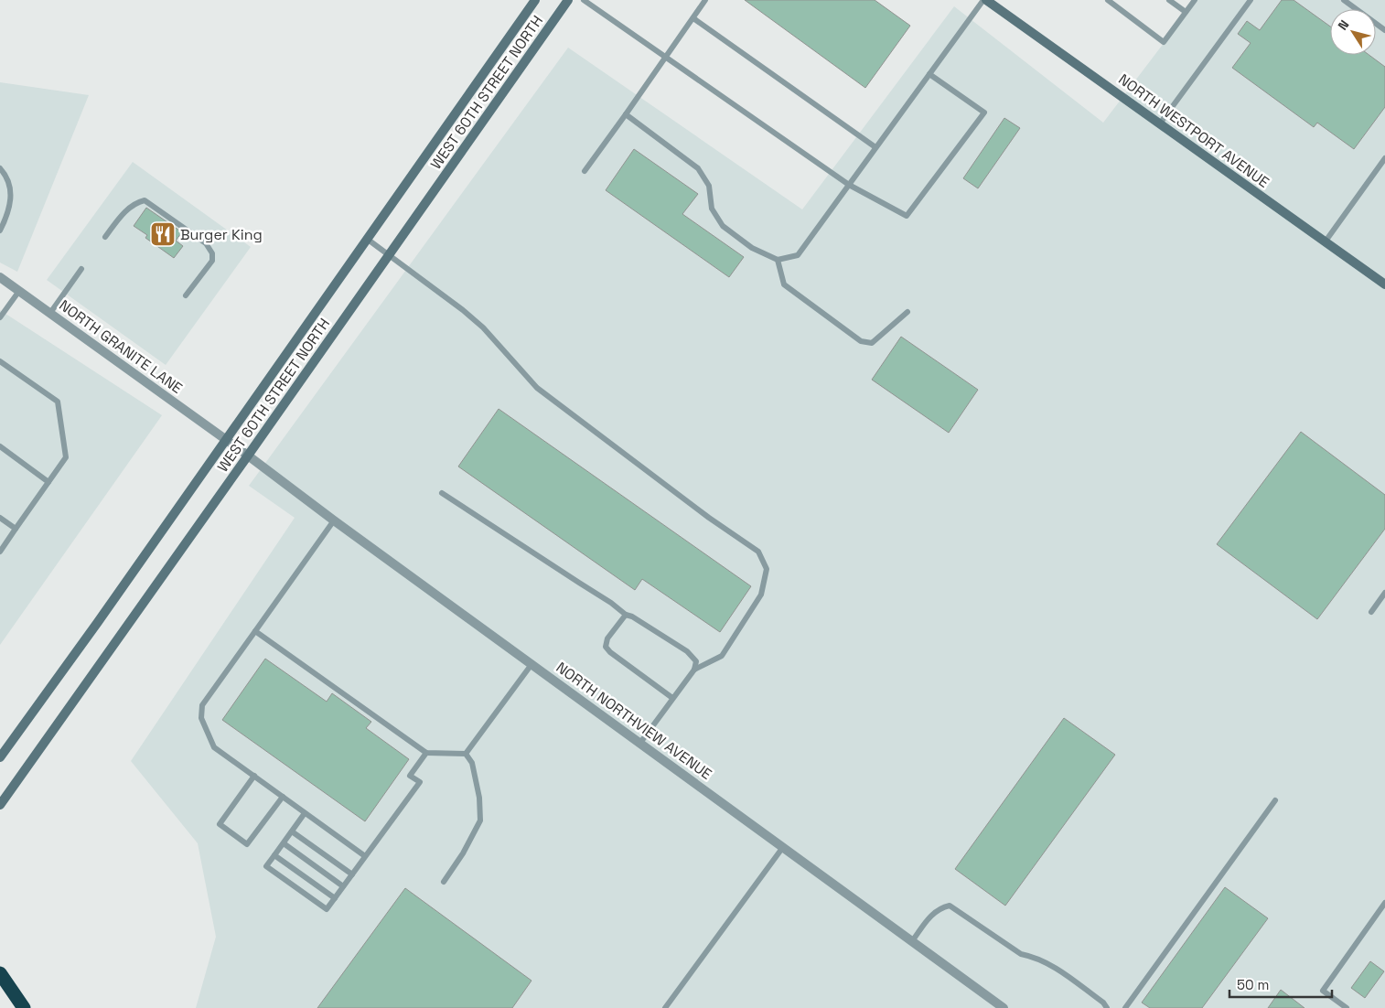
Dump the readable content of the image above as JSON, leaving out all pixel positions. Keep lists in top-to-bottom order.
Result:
{
  "streets": {
    "main road": ["WEST 60TH STREET NORTH", "NORTH WESTPORT AVENUE"],
    "street": ["NORTH GRANITE LANE", "NORTH NORTHVIEW AVENUE"]
  },
  "crossings": [
    ["WEST 60TH STREET NORTH", "NORTH GRANITE LANE"],
    ["WEST 60TH STREET NORTH", "NORTH NORTHVIEW AVENUE"],
    ["NORTH GRANITE LANE", "NORTH NORTHVIEW AVENUE"]
  ],
  "places": {
    "restaurant": ["Burger King"]
  },
  "scale_bar": "50 m",
  "north": "top left"
}
